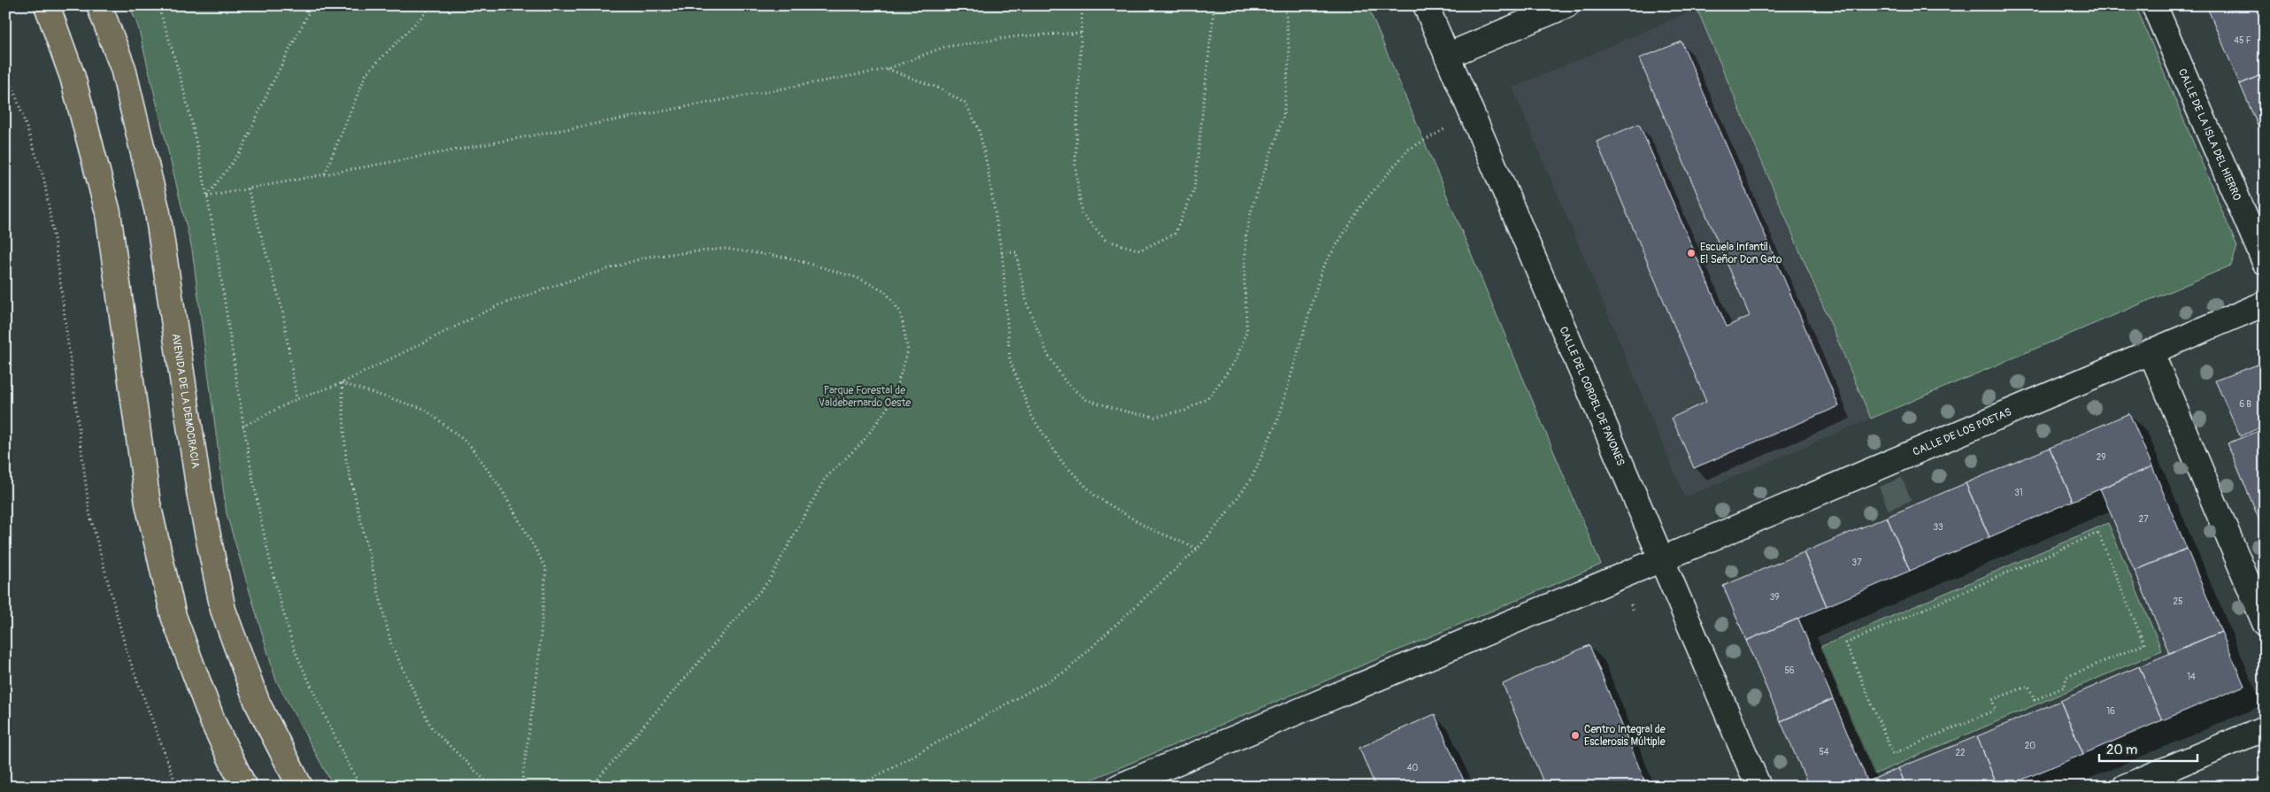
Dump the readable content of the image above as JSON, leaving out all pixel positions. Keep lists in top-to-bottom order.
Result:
{
  "streets": {
    "main road": ["AVENIDA DE LA DEMOCRACIA"],
    "street": ["CALLE DE LA ISLA DEL HIERRO", "CALLE DEL CORDEL DE PAVONES", "CALLE DE LOS POETAS"]
  },
  "crossings": [
    ["CALLE DEL CORDEL DE PAVONES", "CALLE DE LOS POETAS"]
  ],
  "parks": ["Parque Forestal de Valdebernardo Oeste"],
  "places": ["Escuela Infantil El Señor Don Gato", "Centro Integral de Esclerosis Múltiple"],
  "house_numbers": [
    "45 F",
    "6 B",
    "29",
    "31",
    "27",
    "33",
    "37",
    "39",
    "25",
    "56",
    "14",
    "16",
    "20",
    "54",
    "22",
    "40"
  ],
  "scale_bar": "20 m"
}
